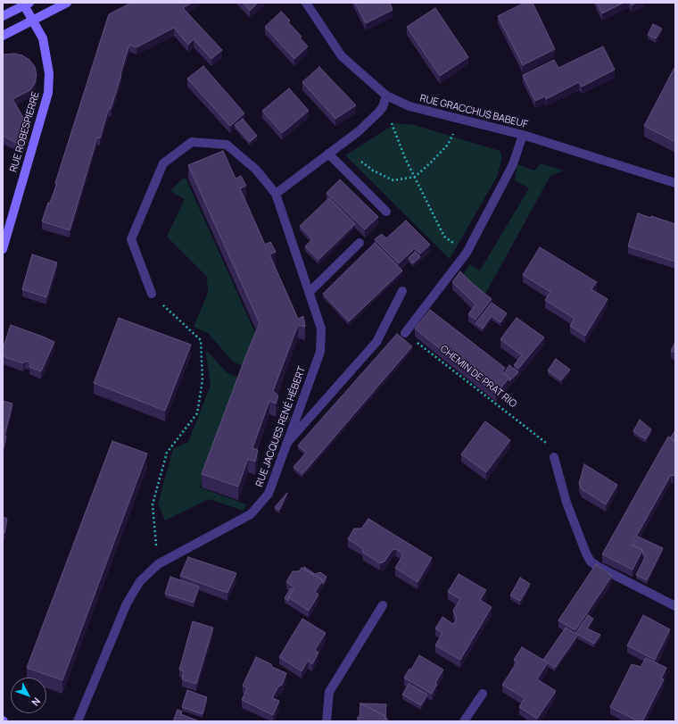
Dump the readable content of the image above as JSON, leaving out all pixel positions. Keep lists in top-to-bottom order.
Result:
{
  "streets": {
    "street": ["RUE GRACCHUS BABEUF", "RUE ROBESPIERRE", "RUE JACQUES RENÉ HÉBERT"],
    "path": ["CHEMIN DE PRAT RIO"]
  },
  "north": "bottom right"
}
